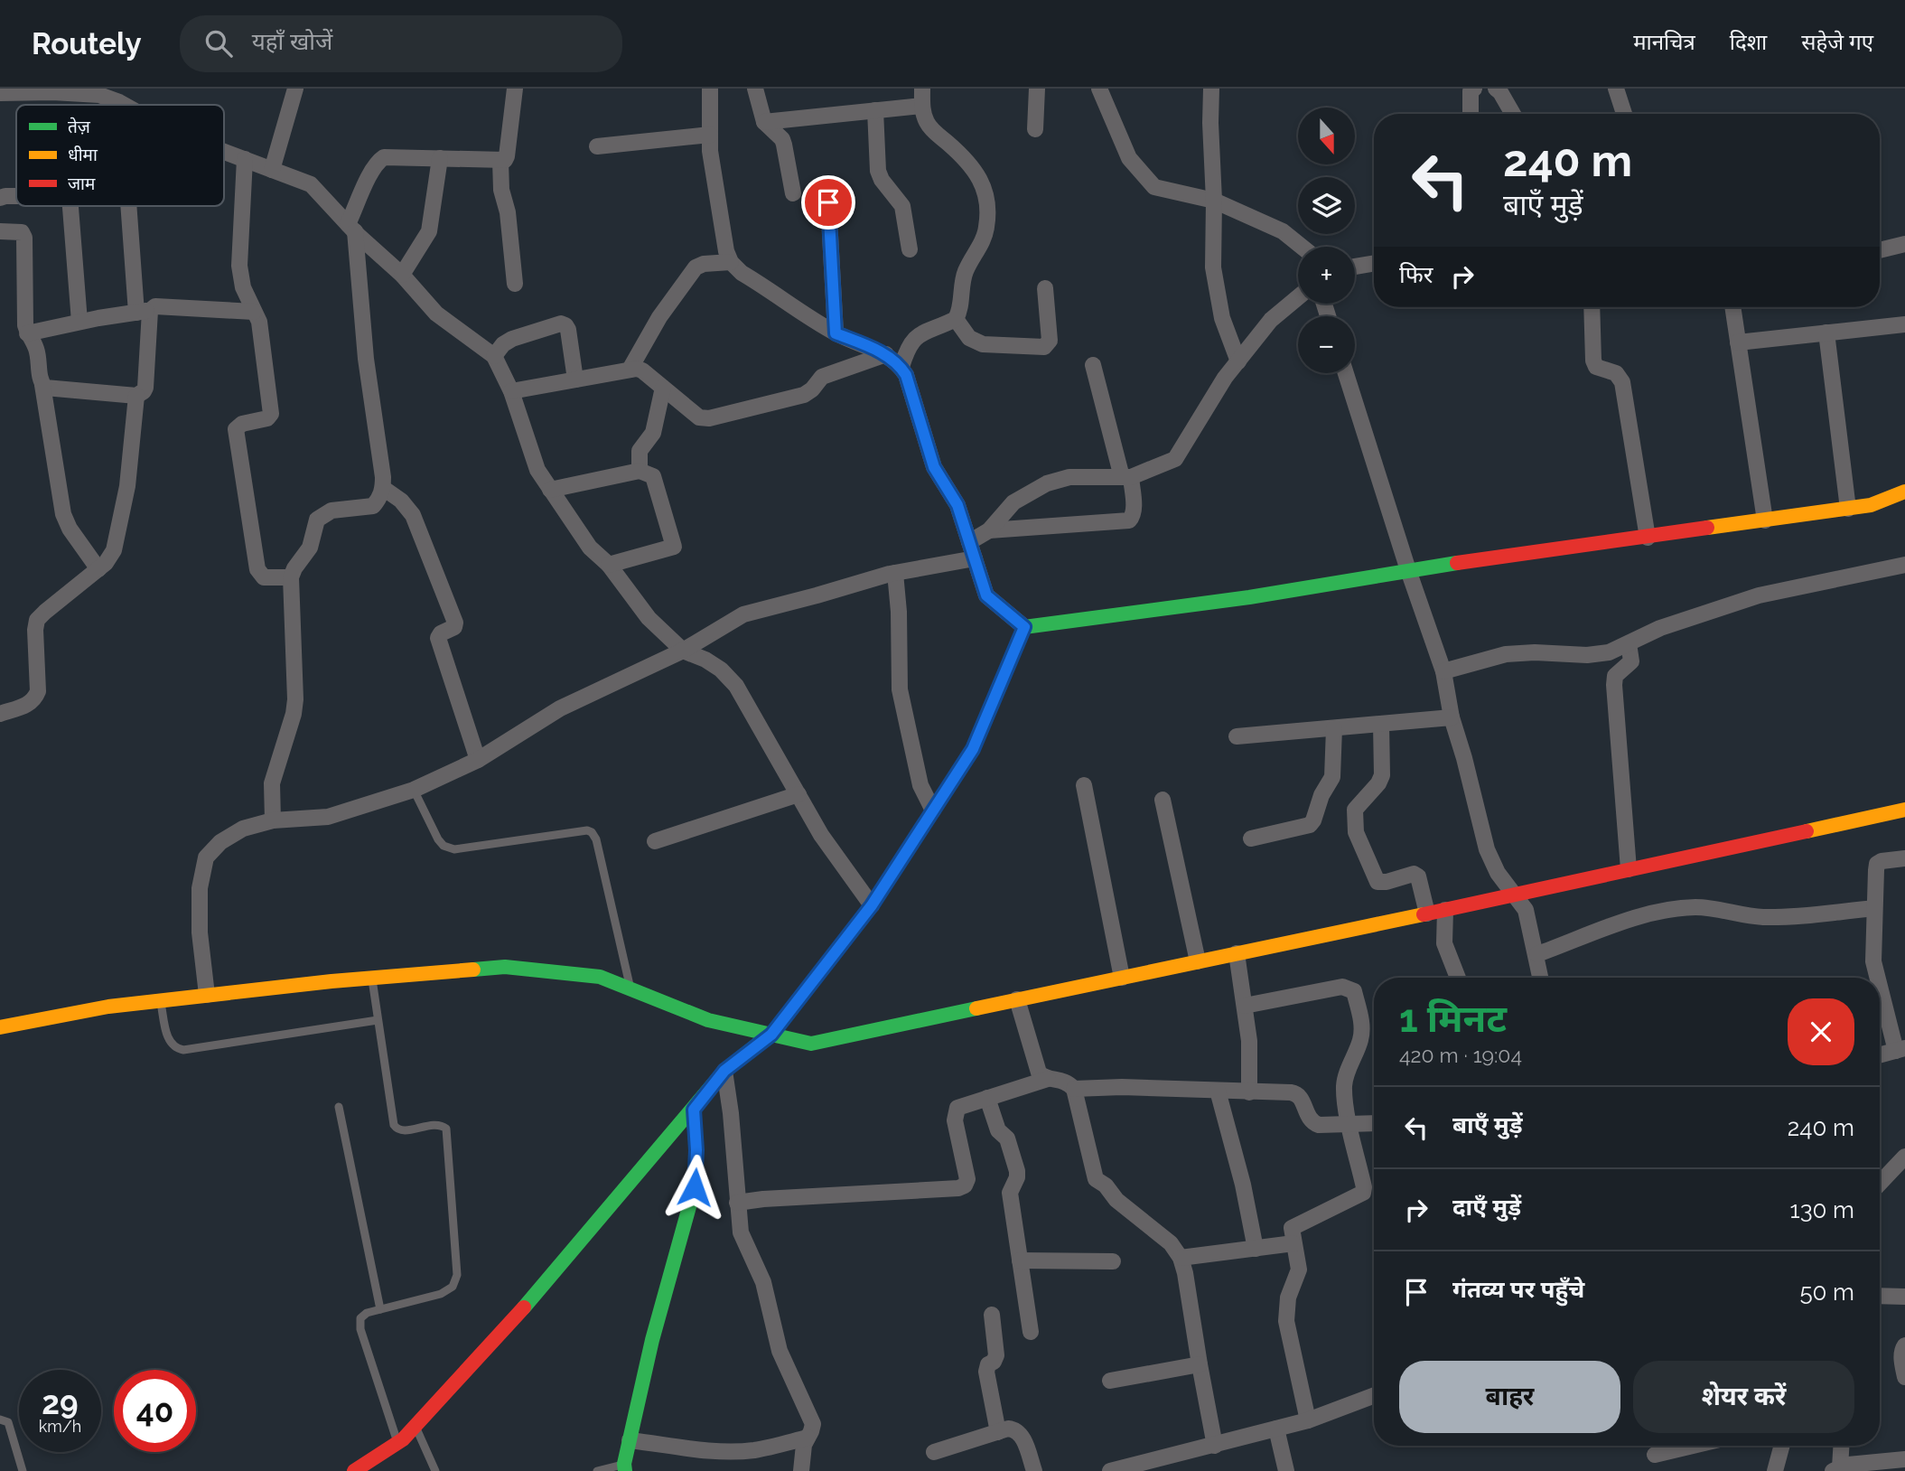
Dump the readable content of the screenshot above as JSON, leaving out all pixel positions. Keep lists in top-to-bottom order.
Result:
{
  "legend": ["तेज़", "धीमा", "जाम"],
  "north": "bottom",
  "page": {
    "header": "Routely",
    "search": "यहाँ खोजें",
    "nav": ["मानचित्र", "दिशा", "सहेजे गए"],
    "map_buttons": ["+", "−"],
    "turn": ["240 m", "बाएँ मुड़ें"],
    "then": "फिर",
    "heading": ["1 मिनट", "420 m · 19:04"],
    "list": [
      {
        "name": "बाएँ मुड़ें",
        "value": "240 m"
      },
      {
        "name": "दाएँ मुड़ें",
        "value": "130 m"
      },
      {
        "name": "गंतव्य पर पहुँचे",
        "value": "50 m"
      }
    ],
    "buttons": ["बाहर", "शेयर करें"],
    "speed": "29 km/h",
    "limit": "40"
  }
}
